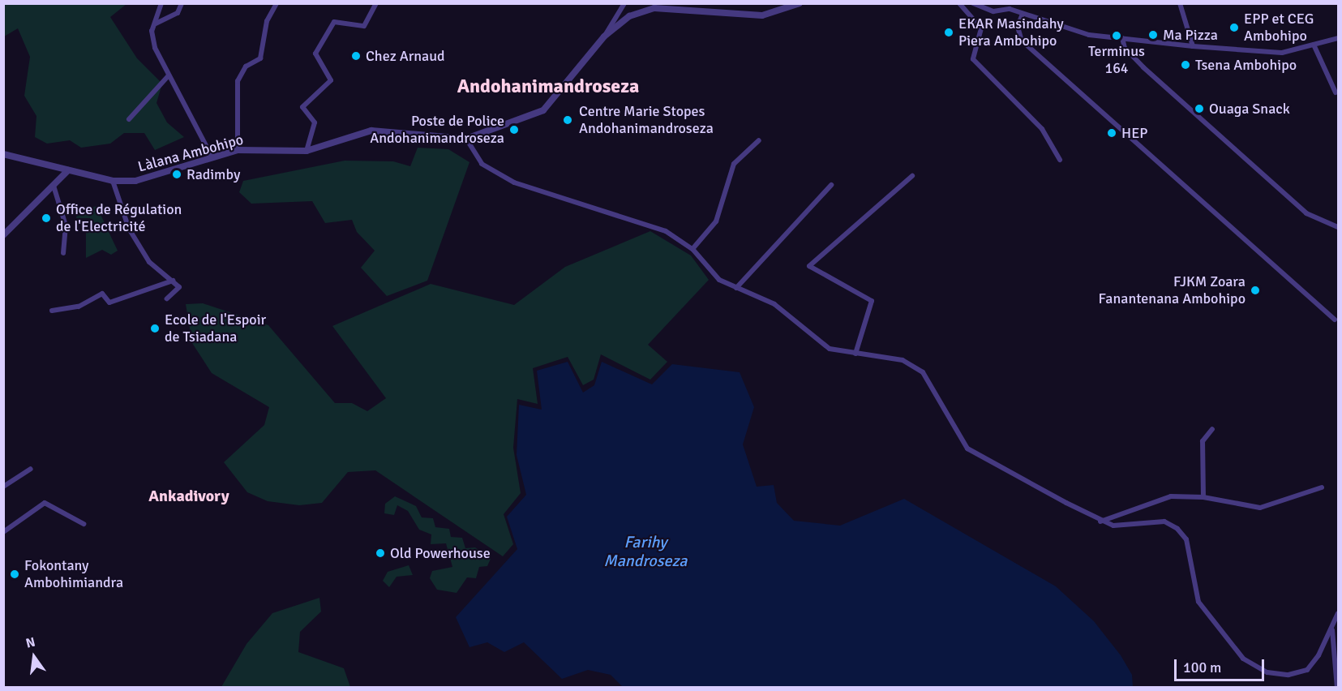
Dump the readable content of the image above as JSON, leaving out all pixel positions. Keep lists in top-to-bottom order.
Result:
{
  "streets": {
    "street": ["Làlana Ambohipo"]
  },
  "districts": ["Andohanimandroseza", "Ankadivory"],
  "water": ["Farihy Mandroseza"],
  "places": [
    "EPP et CEG Ambohipo",
    "EKAR Masindahy Piera Ambohipo",
    "Ma Pizza",
    "Terminus 164",
    "Chez Arnaud",
    "Tsena Ambohipo",
    "Ouaga Snack",
    "Centre Marie Stopes Andohanimandroseza",
    "Poste de Police Andohanimandroseza",
    "HEP",
    "Radimby",
    "Office de Régulation de l'Electricité",
    "FJKM Zoara Fanantenana Ambohipo",
    "Ecole de l'Espoir de Tsiadana",
    "Old Powerhouse",
    "Fokontany Ambohimiandra"
  ],
  "scale_bar": "100 m",
  "north": "top"
}
